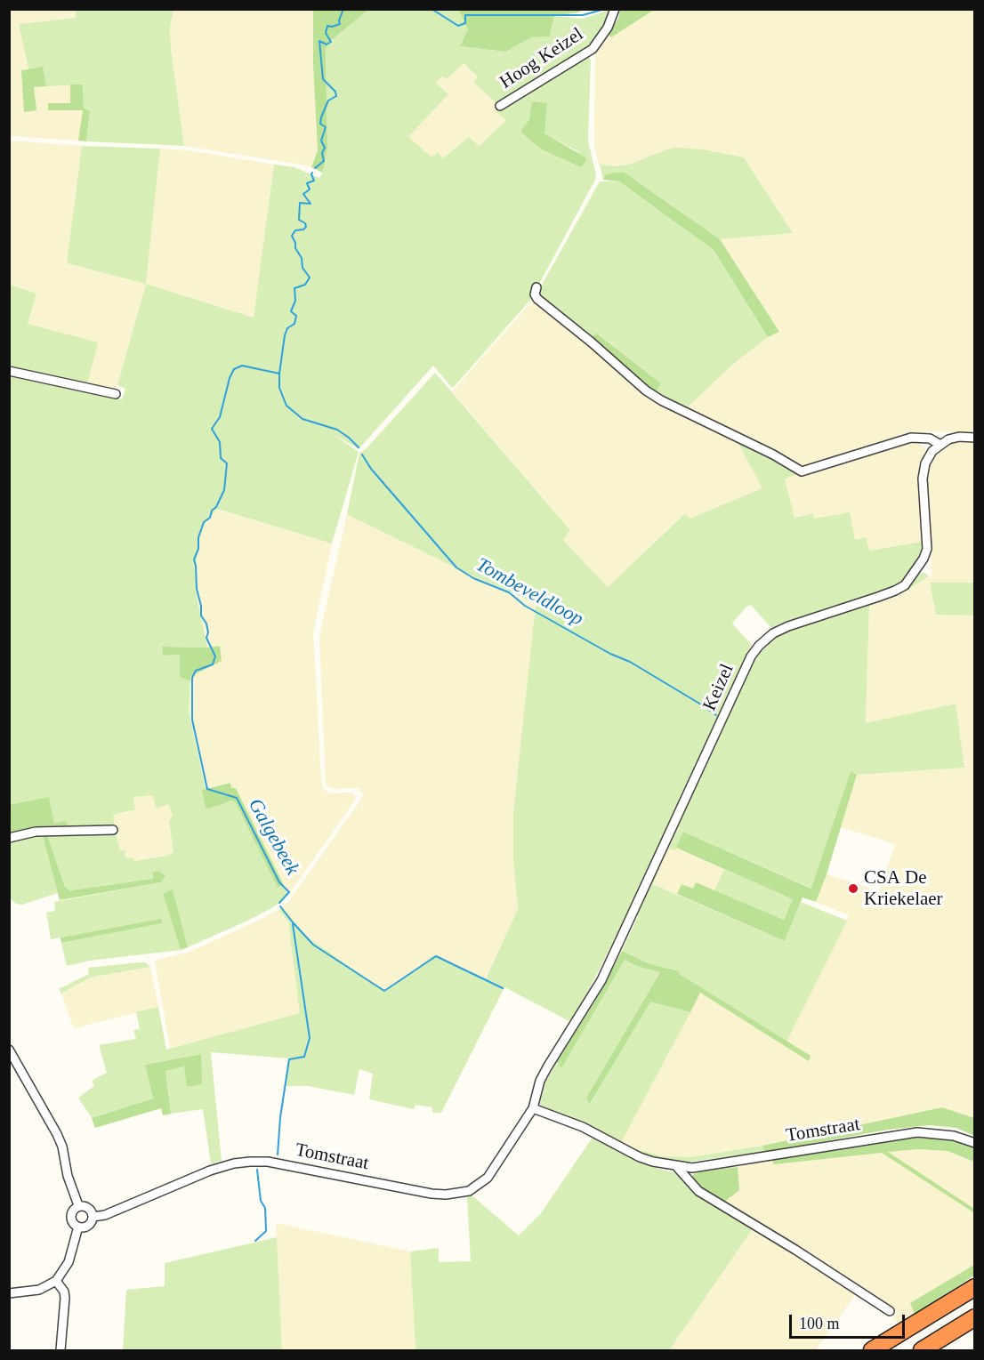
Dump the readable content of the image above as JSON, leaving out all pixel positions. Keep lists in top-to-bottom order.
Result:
{
  "streets": {
    "street": ["Hoog Keizel", "Keizel", "Tomstraat"]
  },
  "crossings": [
    ["Keizel", "Tomstraat"]
  ],
  "water": ["Tombeveldloop", "Galgebeek"],
  "places": ["CSA De Kriekelaer"],
  "scale_bar": "100 m"
}
